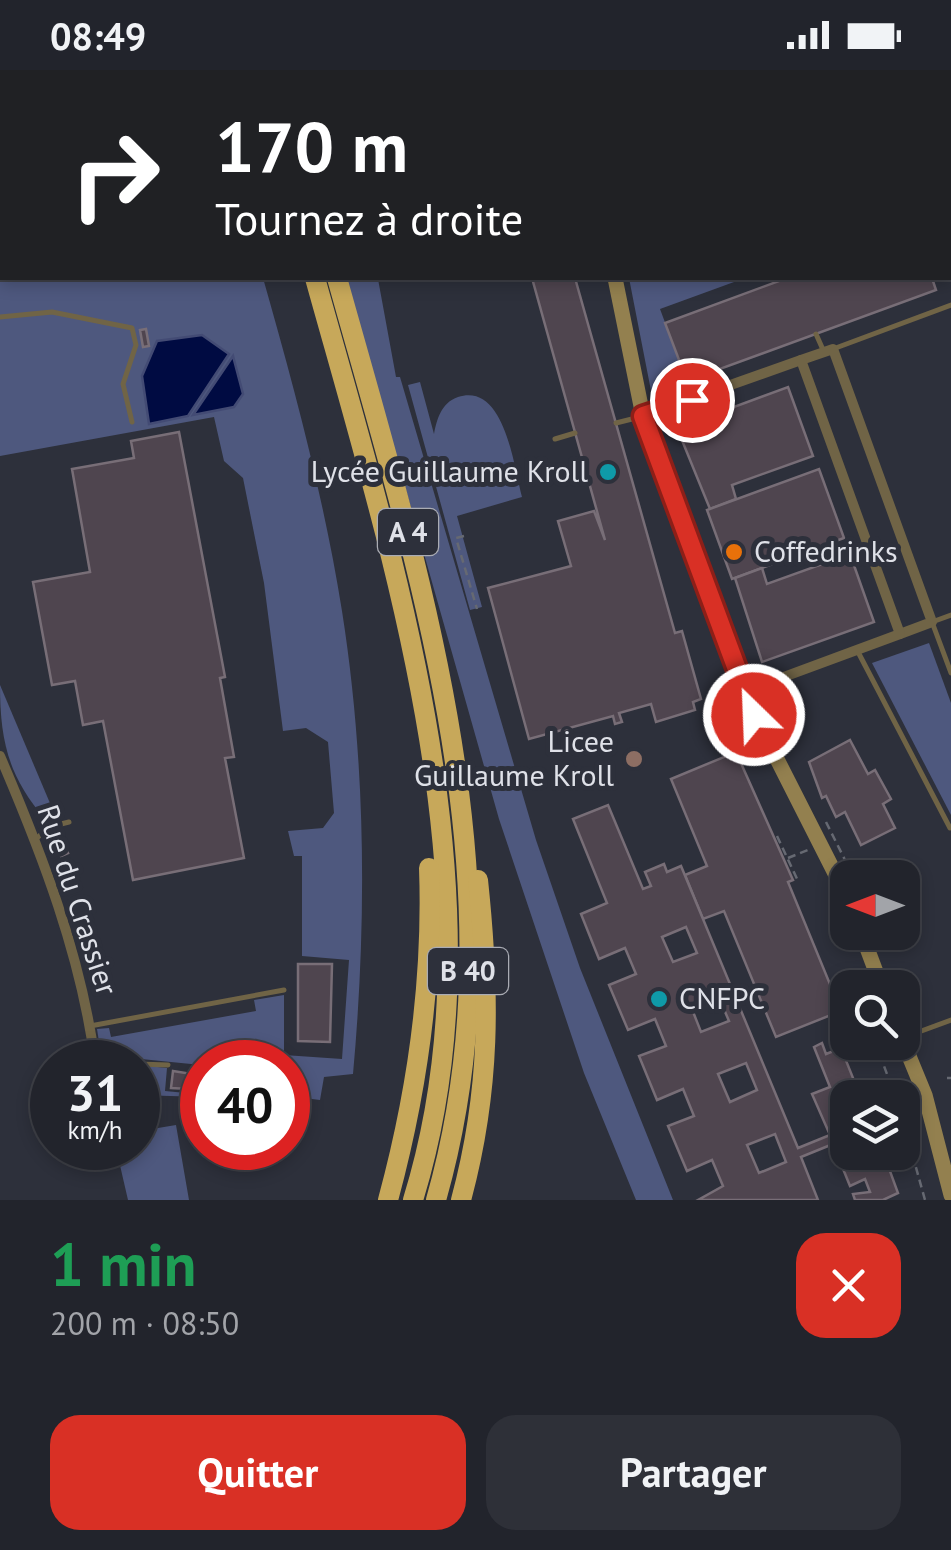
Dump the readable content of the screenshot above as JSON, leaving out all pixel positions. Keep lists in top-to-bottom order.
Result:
{
  "streets": {
    "highway": ["A 4", "B 40"],
    "street": ["Rue du Crassier"]
  },
  "crossings": [
    ["A 4", "B 40"]
  ],
  "places": [
    "Lycée Guillaume Kroll",
    "Coffedrinks",
    "Licee Guillaume Kroll",
    "CNFPC"
  ],
  "north": "left",
  "page": {
    "status": "08:49",
    "turn": ["170 m", "Tournez à droite"],
    "speed": "31 km/h",
    "limit": "40",
    "heading": ["1 min", "200 m · 08:50"],
    "buttons": ["Quitter", "Partager"]
  }
}
